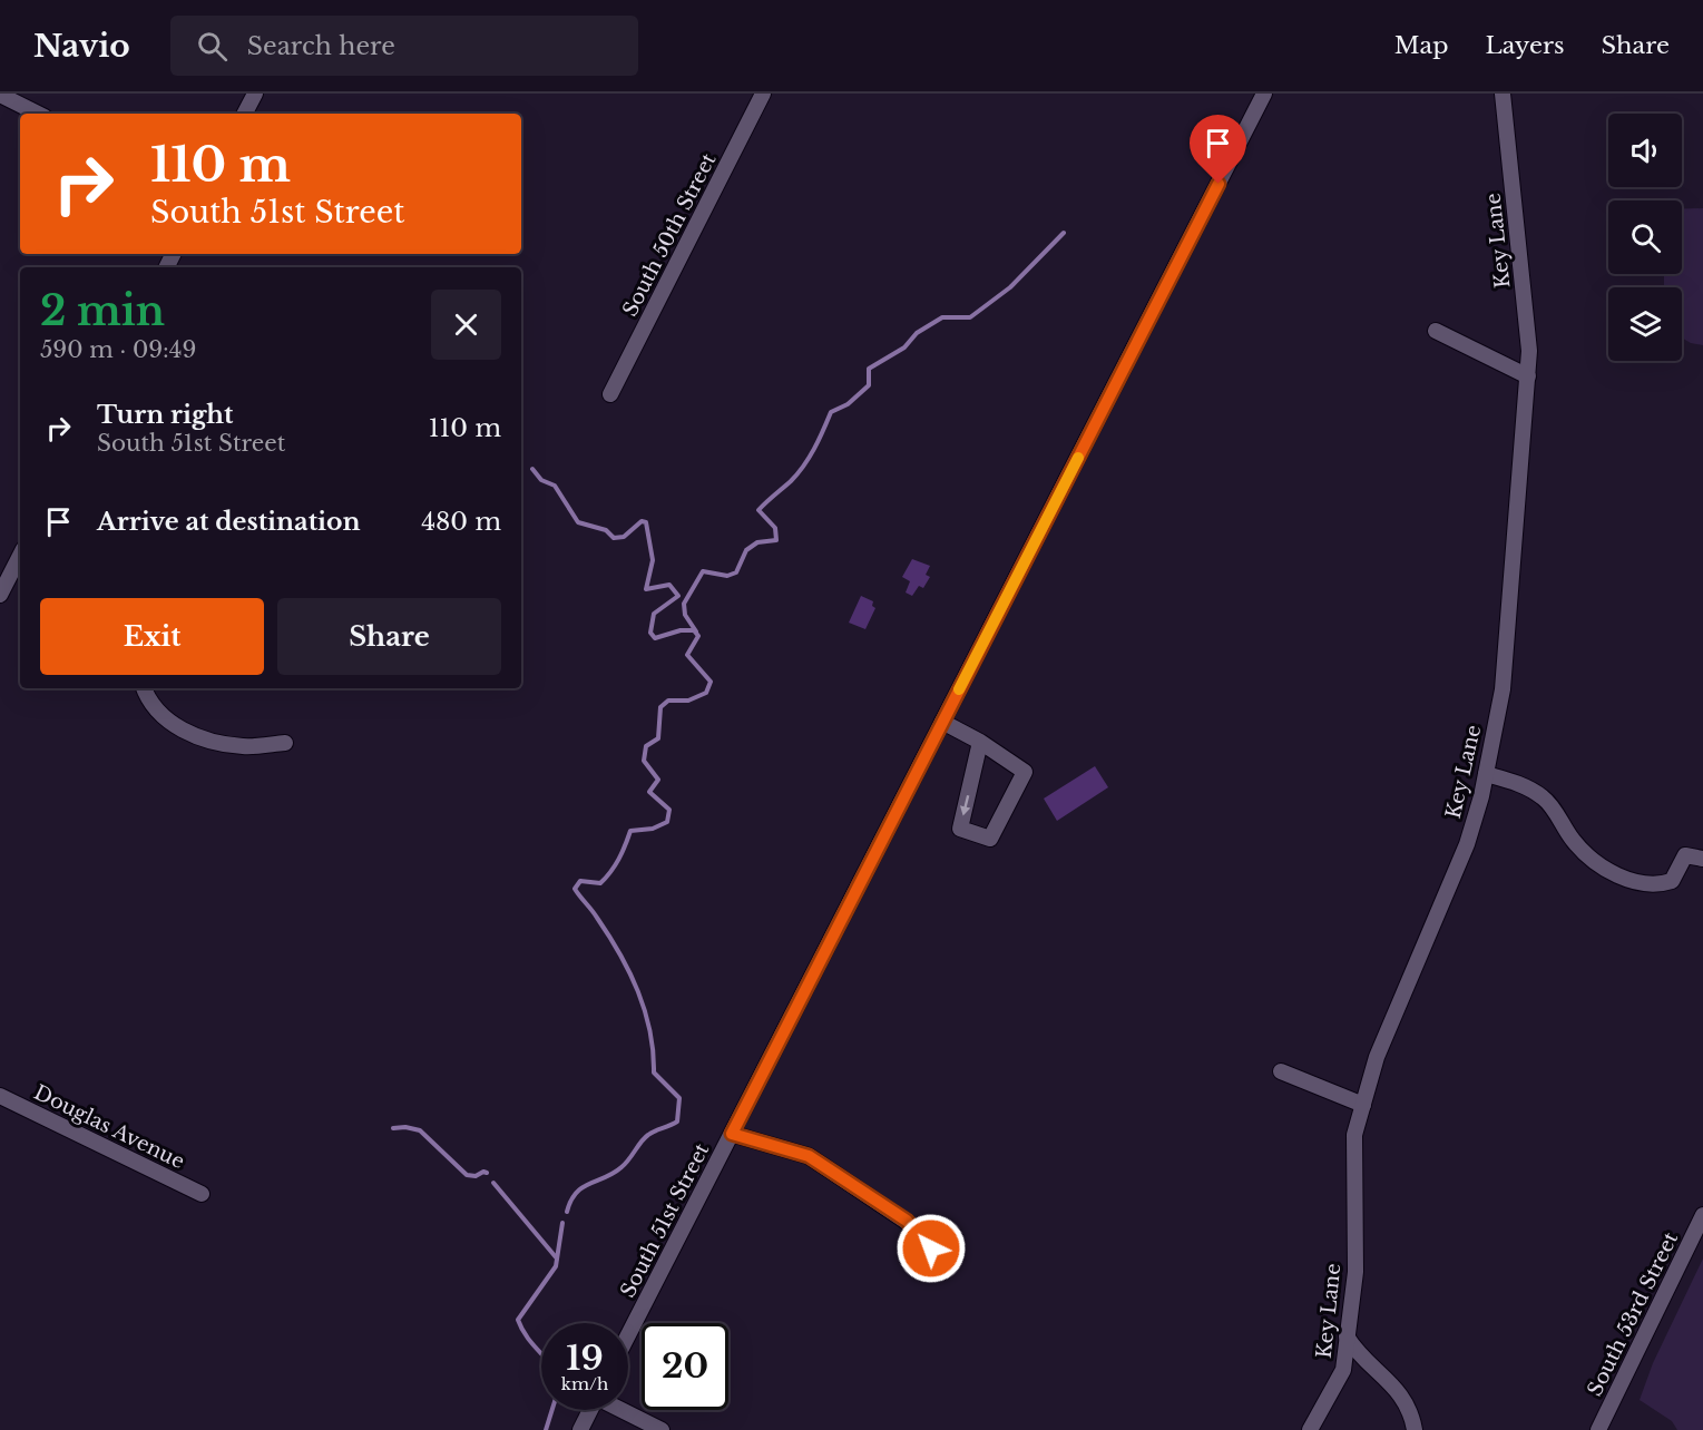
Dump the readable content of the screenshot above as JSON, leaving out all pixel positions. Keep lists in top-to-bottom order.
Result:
{
  "streets": {
    "street": [
      "South 50th Street",
      "Key Lane",
      "Douglas Avenue",
      "South 51st Street",
      "South 53rd Street"
    ]
  },
  "page": {
    "header": "Navio",
    "search": "Search here",
    "nav": ["Map", "Layers", "Share"],
    "turn": ["110 m", "South 51st Street"],
    "heading": ["2 min", "590 m · 09:49"],
    "list": [
      {
        "name": "Turn right",
        "note": "South 51st Street",
        "value": "110 m"
      },
      {
        "name": "Arrive at destination",
        "value": "480 m"
      }
    ],
    "buttons": ["Exit", "Share"],
    "speed": "19 km/h",
    "limit": "20"
  }
}
